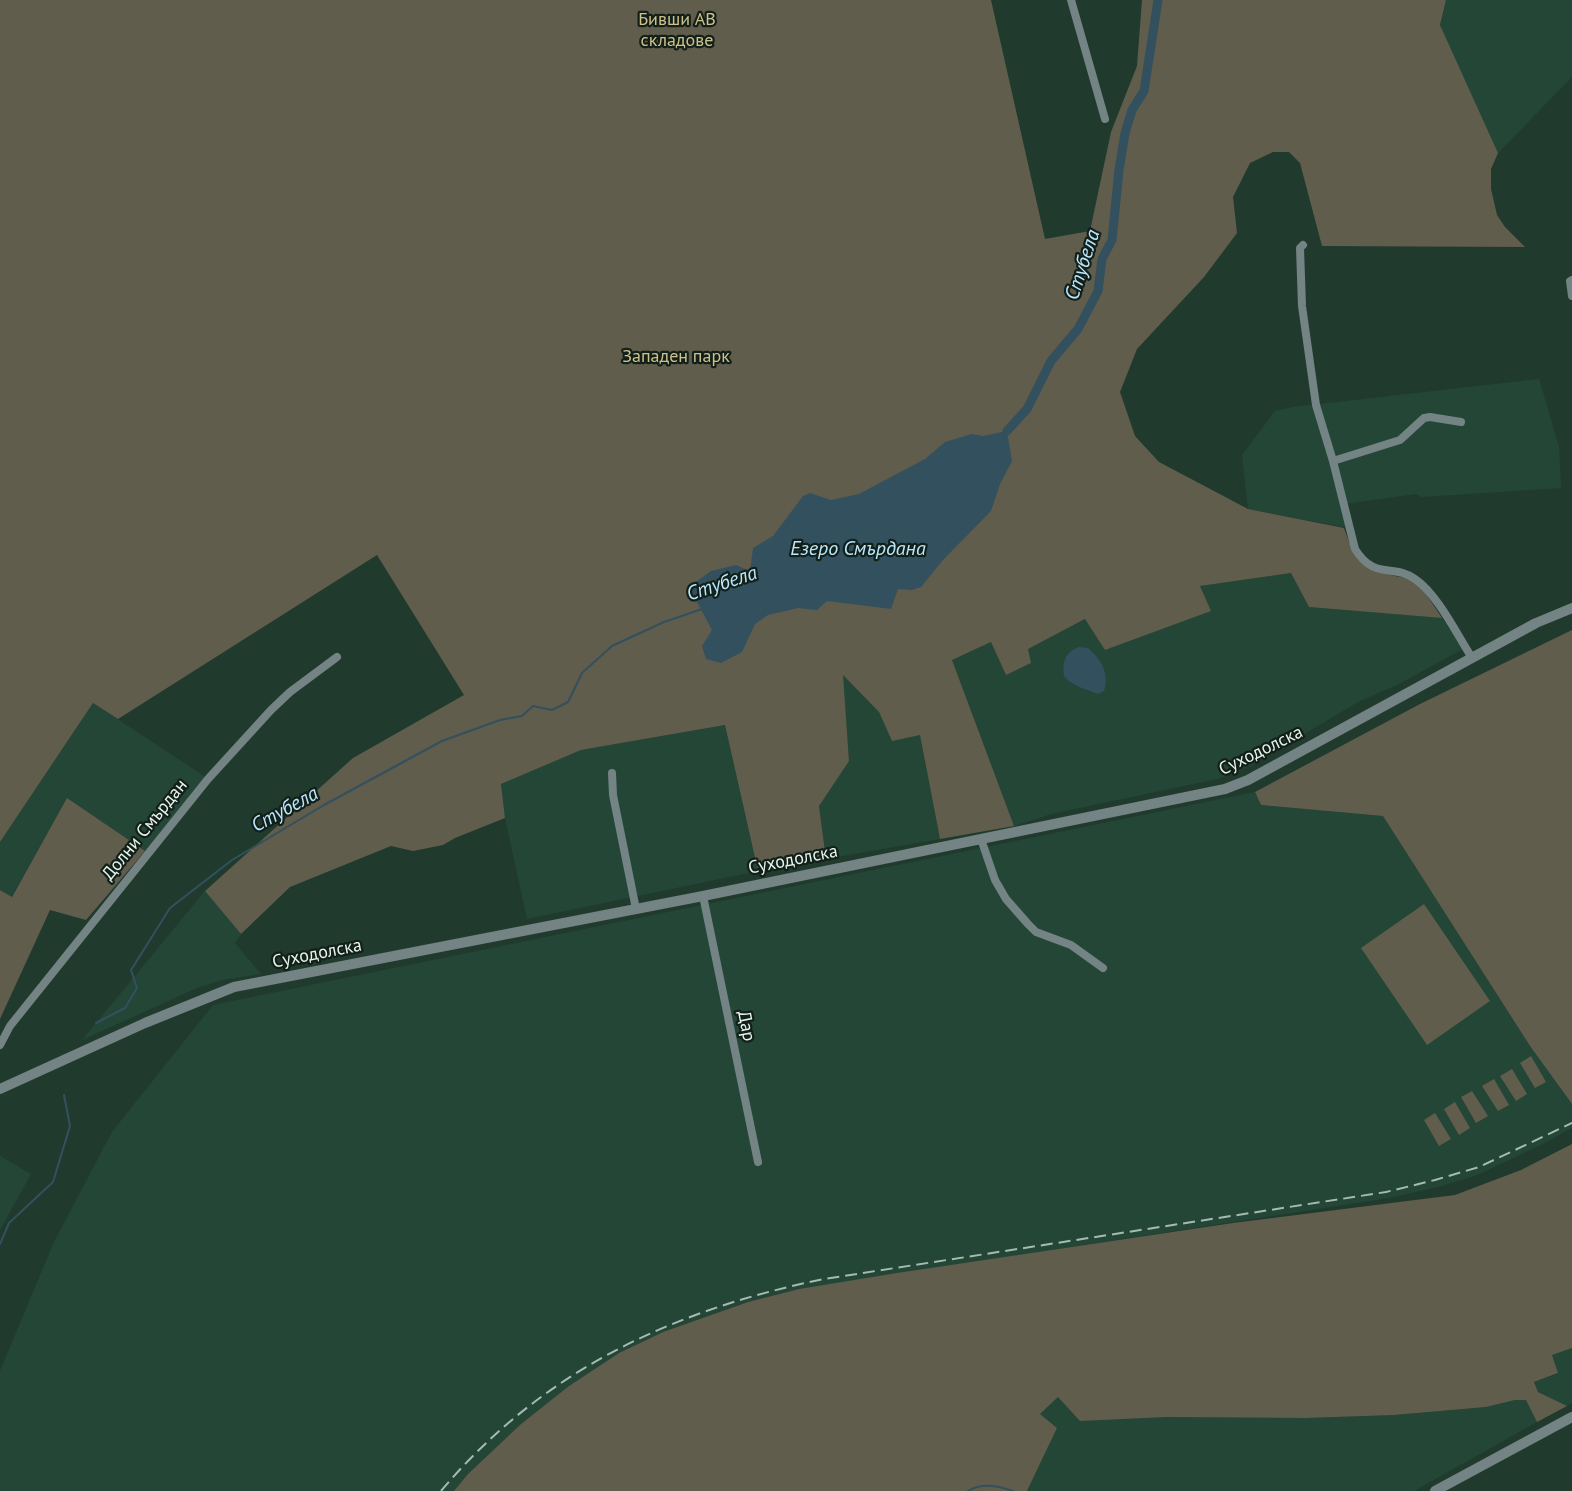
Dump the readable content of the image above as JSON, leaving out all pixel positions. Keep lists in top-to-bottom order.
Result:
{
  "streets": {
    "street": ["Суходолска", "Долни Смърдан", "Дар"]
  },
  "crossings": [
    ["Суходолска", "Дар"]
  ],
  "water": ["Стубела", "Езеро Смърдана"],
  "parks": ["Бивши АВ складове", "Западен парк"]
}
